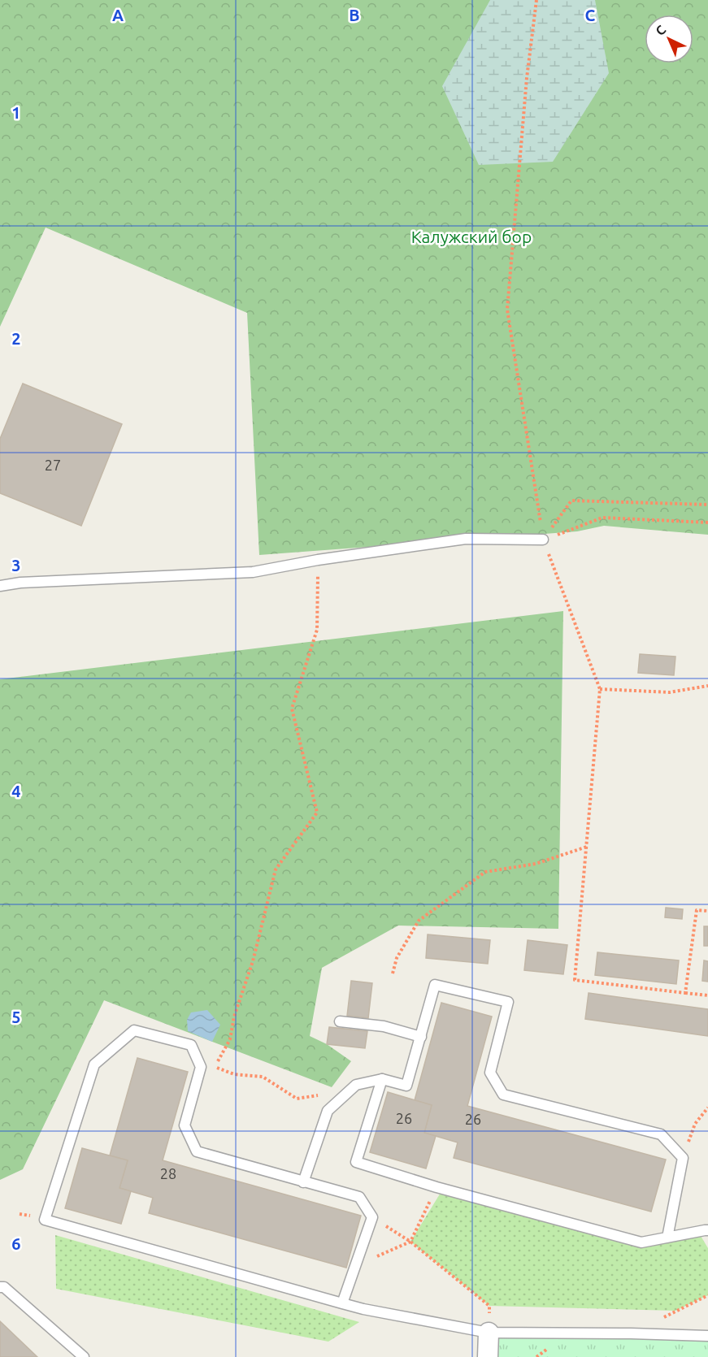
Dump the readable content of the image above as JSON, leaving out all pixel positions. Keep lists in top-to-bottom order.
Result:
{
  "parks": ["Калужский бор"],
  "house_numbers": [
    "27",
    "26",
    "26",
    "28"
  ],
  "north": "top left",
  "grid": {
    "columns": ["A", "B", "C"],
    "rows": [
      "1",
      "2",
      "3",
      "4",
      "5",
      "6"
    ]
  }
}
